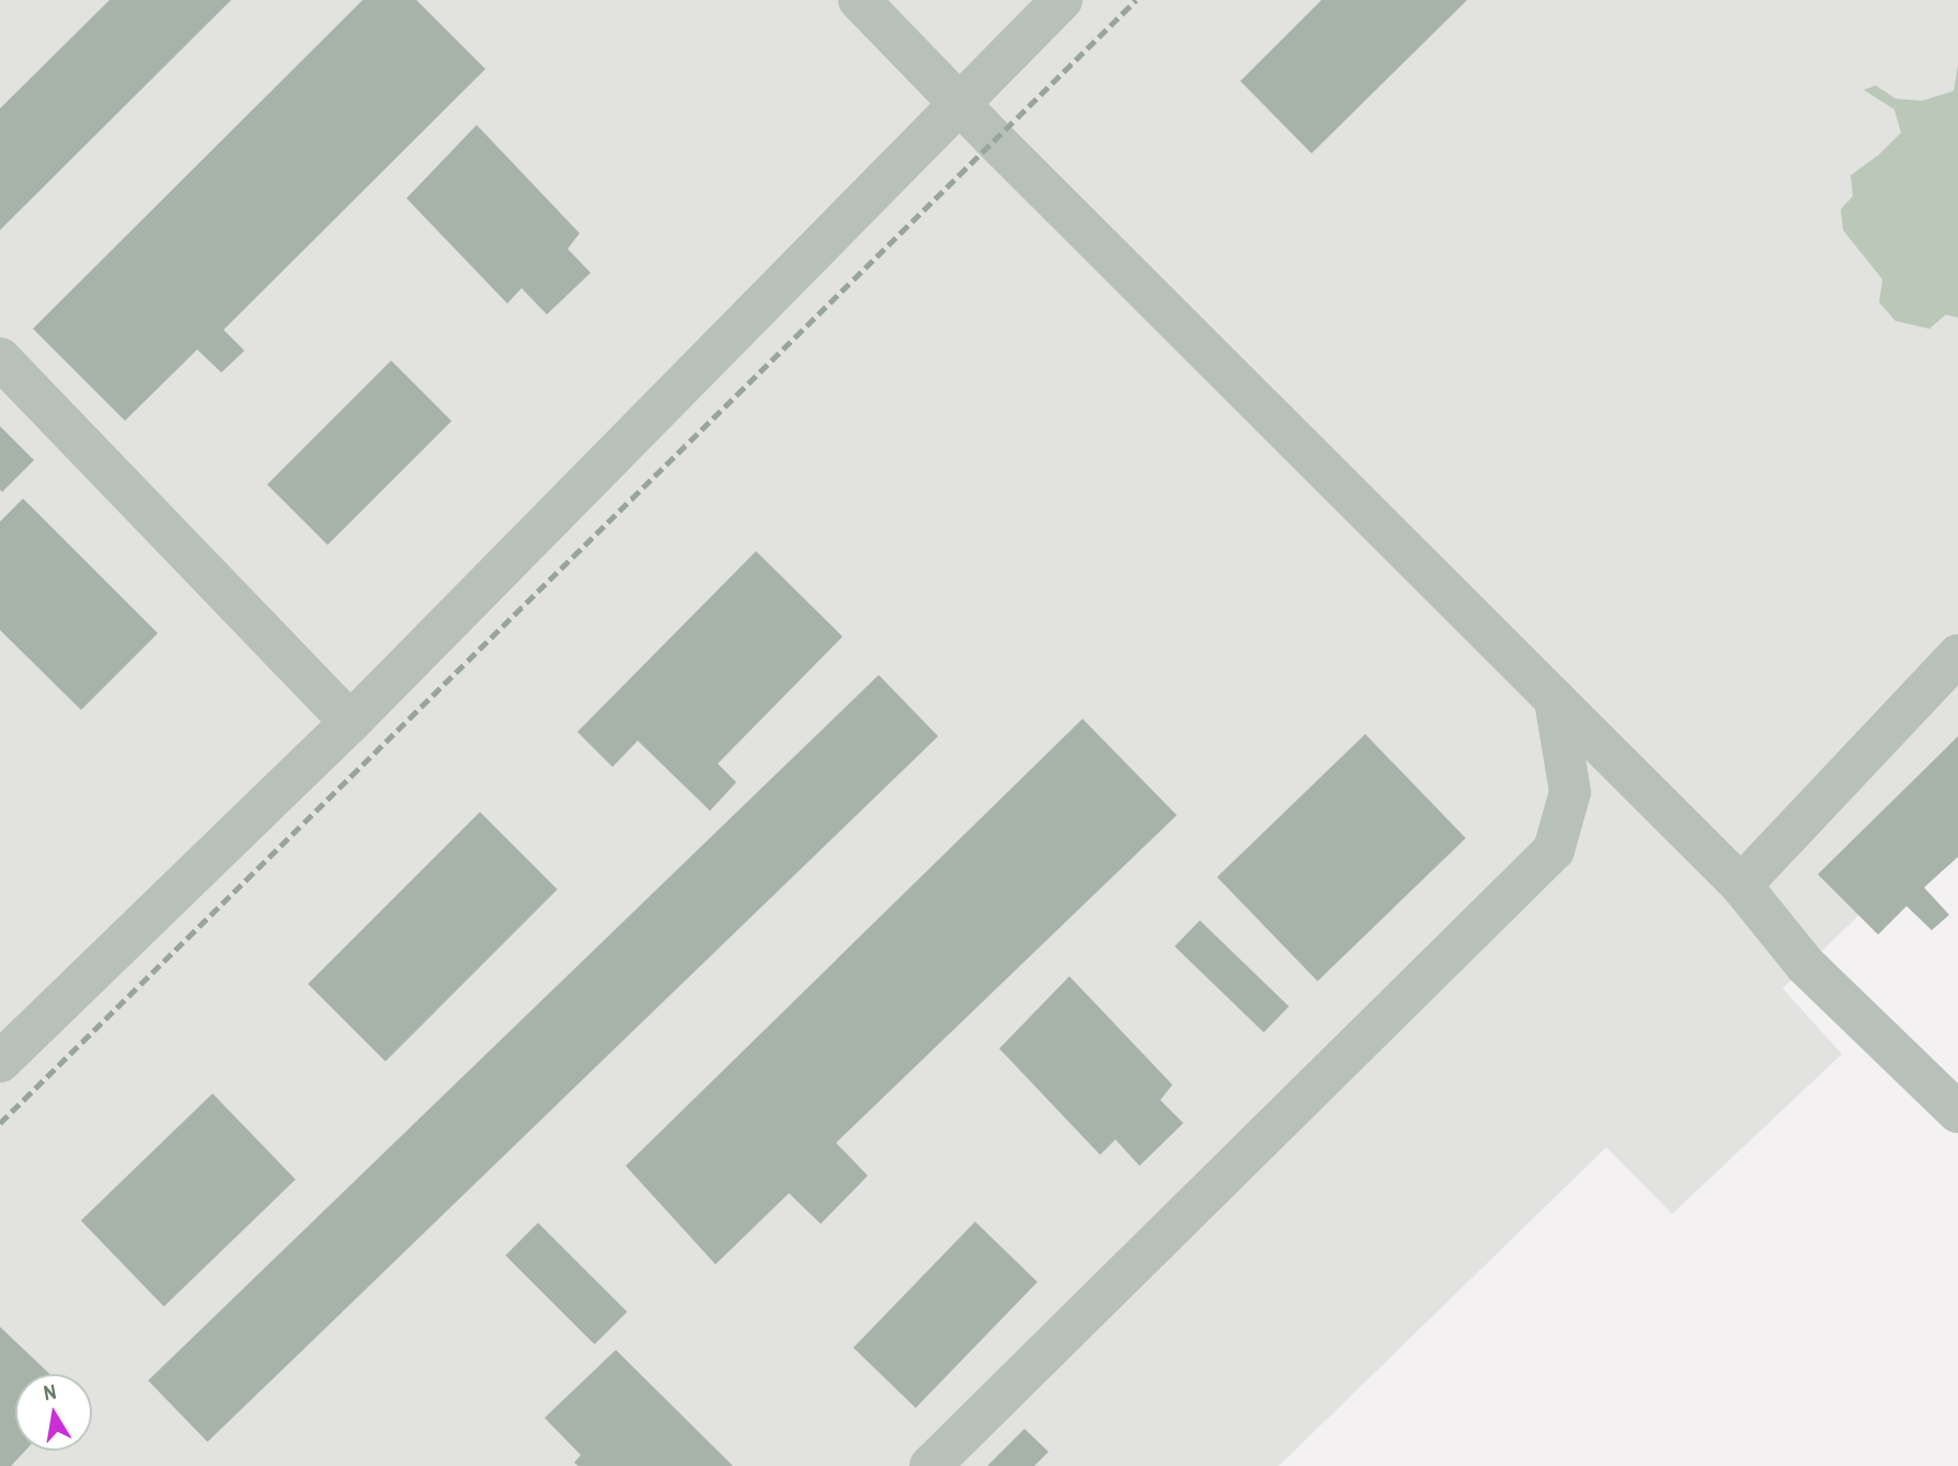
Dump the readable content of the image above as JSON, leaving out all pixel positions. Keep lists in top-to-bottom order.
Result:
{
  "north": "top"
}
